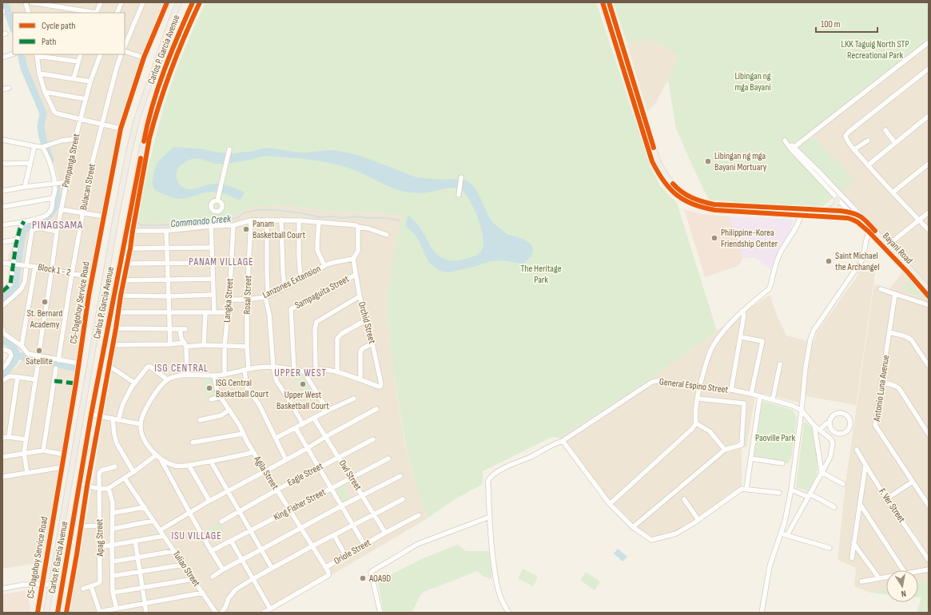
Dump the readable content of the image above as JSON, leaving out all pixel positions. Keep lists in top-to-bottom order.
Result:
{
  "streets": {
    "main road": ["Carlos P. Garcia Avenue", "Bayani Road", "C5-Dagohoy Service Road"],
    "street": [
      "Pampanga Street",
      "Bulacan Street",
      "Block 1 - 2",
      "Lanzones Extension",
      "Sampaguita Street",
      "Rosal Street",
      "Langka Street",
      "Orchid Street",
      "General Espino Street",
      "Antonio Luna Avenue",
      "Agila Street",
      "Eagle Street",
      "Owl Street",
      "King Fisher Street",
      "F. Ver Street",
      "Apag Street",
      "Oriole Street",
      "Tuliao Street"
    ]
  },
  "crossings": [
    ["Pampanga Street", "Block 1 - 2"],
    ["Bulacan Street", "Block 1 - 2"],
    ["Block 1 - 2", "C5-Dagohoy Service Road"],
    ["Lanzones Extension", "Rosal Street"],
    ["Lanzones Extension", "Langka Street"],
    ["Lanzones Extension", "Orchid Street"],
    ["Sampaguita Street", "Orchid Street"],
    ["Agila Street", "Eagle Street"],
    ["Agila Street", "King Fisher Street"],
    ["Agila Street", "Oriole Street"],
    ["Eagle Street", "Owl Street"],
    ["Owl Street", "King Fisher Street"],
    ["Owl Street", "Oriole Street"]
  ],
  "districts": [
    "PINAGSAMA",
    "PANAM VILLAGE",
    "ISG CENTRAL",
    "UPPER WEST",
    "ISU VILLAGE"
  ],
  "water": ["Commando Creek"],
  "parks": [
    "LKK Taguig North STP Recreational Park",
    "Libingan ng mga Bayani",
    "The Heritage Park",
    "Paoville Park"
  ],
  "places": [
    "Libingan ng mga Bayani Mortuary",
    "Panam Basketball Court",
    "Philippine-Korea Friendship Center",
    "Saint Michael the Archangel",
    "St. Bernard Academy",
    "Satellite",
    "Upper West Basketball Court",
    "ISG Central Basketball Court",
    "AOA9D"
  ],
  "legend": ["Cycle path", "Path"],
  "scale_bar": "100 m",
  "north": "bottom"
}
